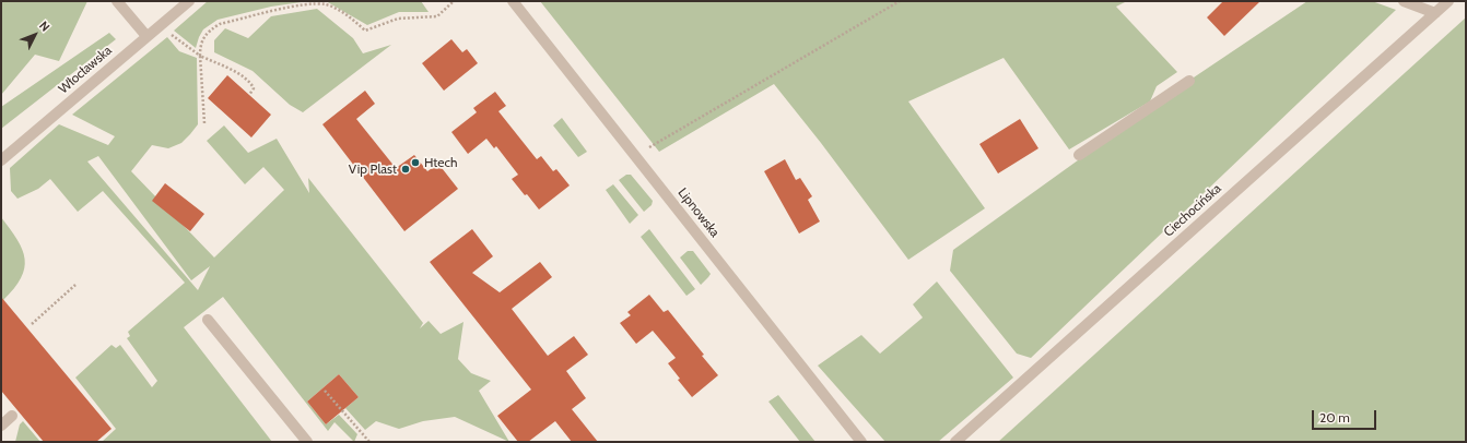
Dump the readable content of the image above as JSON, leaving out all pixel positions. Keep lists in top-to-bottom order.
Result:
{
  "streets": {
    "street": ["Włocławska", "Ciechocińska", "Lipnowska"]
  },
  "places": ["Htech", "Vip Plast"],
  "scale_bar": "20 m",
  "north": "top right"
}
